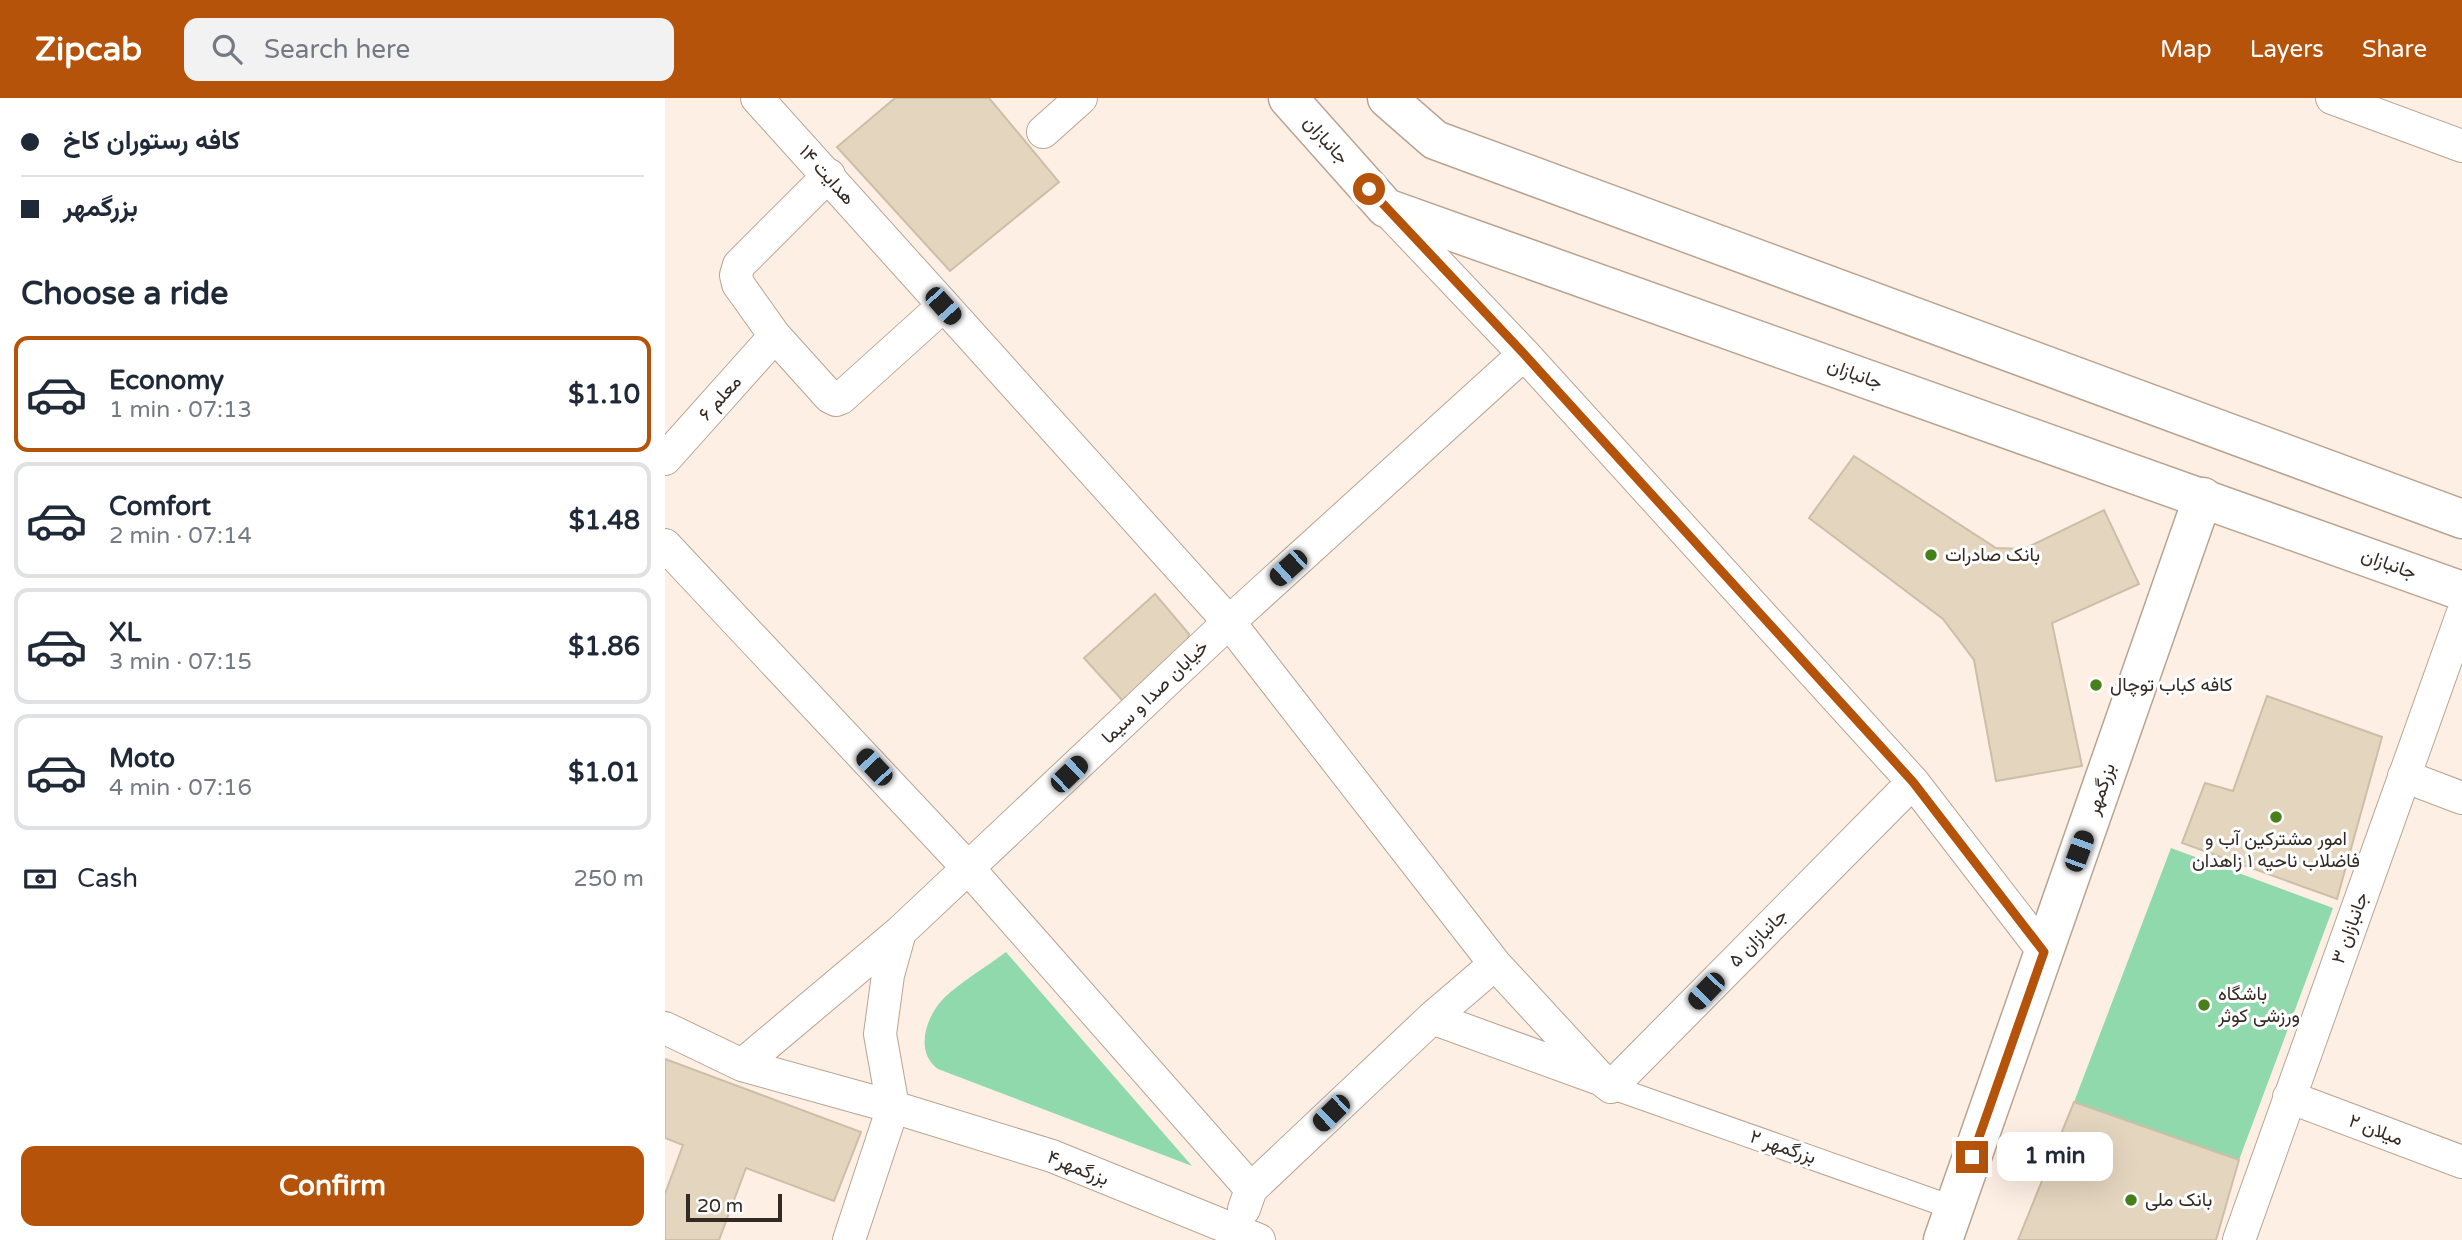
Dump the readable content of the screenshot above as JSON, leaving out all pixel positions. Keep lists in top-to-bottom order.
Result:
{
  "streets": {
    "main road": ["جانبازان", "بزرگمهر"],
    "street": [
      "هدایت ۱۴",
      "معلم ۶",
      "خیابان صدا و سیما",
      "جانبازان ۳",
      "جانبازان ۵",
      "میلان ۲",
      "بزرگمهر ۲",
      "بزرگمهر۴"
    ]
  },
  "crossings": [
    ["جانبازان", "بزرگمهر"],
    ["هدایت ۱۴", "خیابان صدا و سیما"],
    ["هدایت ۱۴", "جانبازان ۵"],
    ["هدایت ۱۴", "بزرگمهر ۲"],
    ["خیابان صدا و سیما", "بزرگمهر۴"],
    ["بزرگمهر", "بزرگمهر ۲"],
    ["جانبازان ۳", "میلان ۲"],
    ["جانبازان ۵", "بزرگمهر ۲"]
  ],
  "places": [
    "بانک صادرات",
    "کافه کباب توچال",
    "امور مشترکین آب و فاضلاب ناحیه ۱ زاهدان",
    "باشگاه ورزشی کوثر",
    "بانک ملی"
  ],
  "scale_bar": "20 m",
  "page": {
    "header": "Zipcab",
    "search": "Search here",
    "nav": ["Map", "Layers", "Share"],
    "banner": ["کافه رستوران کاخ", "بزرگمهر"],
    "heading": "Choose a ride",
    "list": [
      {
        "name": "Economy",
        "note": "1 min · 07:13",
        "value": "$1.10"
      },
      {
        "name": "Comfort",
        "note": "2 min · 07:14",
        "value": "$1.48"
      },
      {
        "name": "XL",
        "note": "3 min · 07:15",
        "value": "$1.86"
      },
      {
        "name": "Moto",
        "note": "4 min · 07:16",
        "value": "$1.01"
      }
    ],
    "pay": ["Cash", "250 m"],
    "buttons": "Confirm",
    "bubble": "1 min",
    "scale": "20 m"
  }
}
